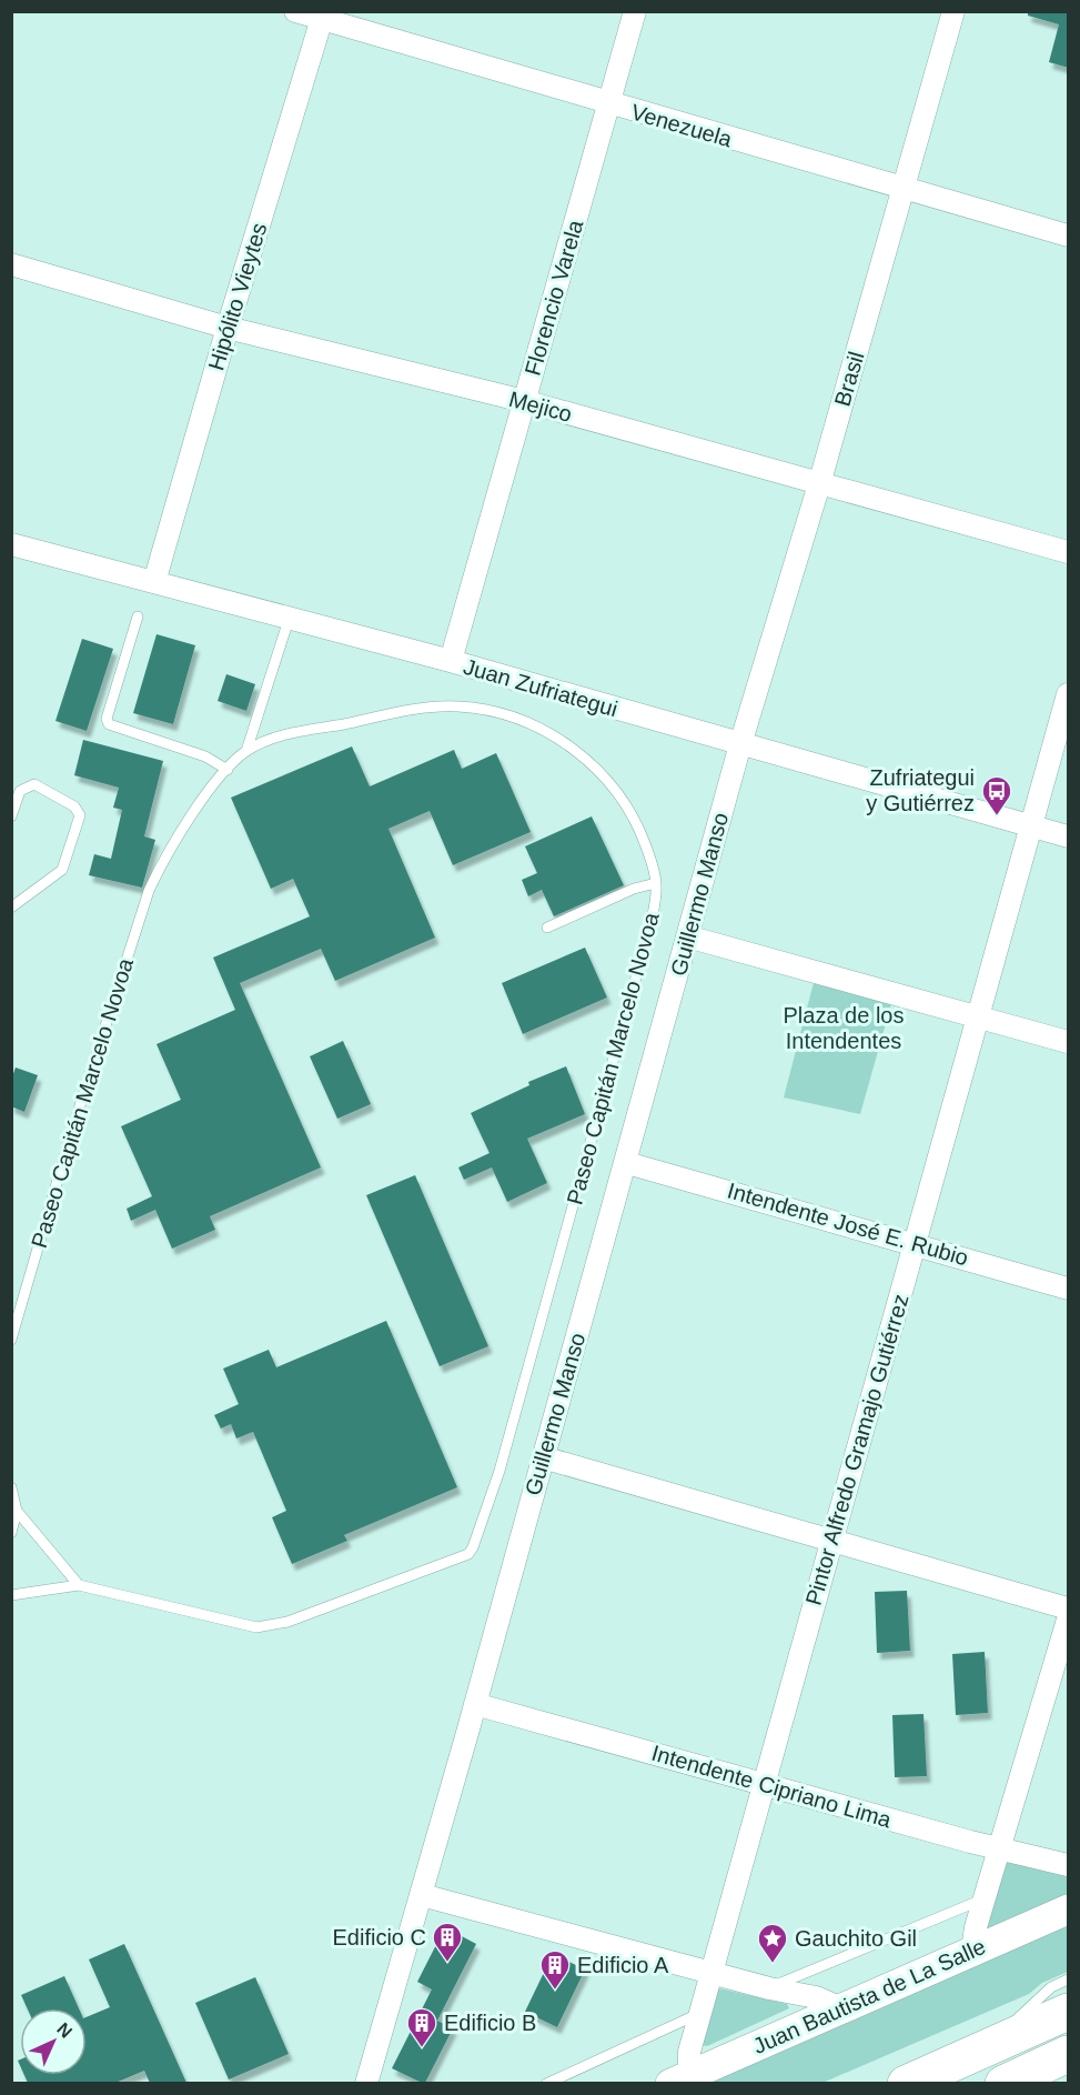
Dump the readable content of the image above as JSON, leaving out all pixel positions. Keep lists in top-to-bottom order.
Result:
{
  "streets": {
    "street": [
      "Venezuela",
      "Hipólito Vieytes",
      "Florencio Varela",
      "Brasil",
      "Mejico",
      "Juan Zufriategui",
      "Guillermo Manso",
      "Intendente José E. Rubio",
      "Pintor Alfredo Gramajo Gutiérrez",
      "Intendente Cipriano Lima",
      "Juan Bautista de La Salle"
    ],
    "lane": ["Paseo Capitán Marcelo Novoa"]
  },
  "crossings": [
    ["Venezuela", "Hipólito Vieytes"],
    ["Venezuela", "Florencio Varela"],
    ["Venezuela", "Brasil"],
    ["Hipólito Vieytes", "Mejico"],
    ["Hipólito Vieytes", "Juan Zufriategui"],
    ["Florencio Varela", "Mejico"],
    ["Florencio Varela", "Juan Zufriategui"],
    ["Brasil", "Mejico"],
    ["Brasil", "Juan Zufriategui"],
    ["Brasil", "Guillermo Manso"],
    ["Juan Zufriategui", "Guillermo Manso"],
    ["Juan Zufriategui", "Pintor Alfredo Gramajo Gutiérrez"],
    ["Guillermo Manso", "Intendente José E. Rubio"],
    ["Guillermo Manso", "Intendente Cipriano Lima"],
    ["Intendente José E. Rubio", "Pintor Alfredo Gramajo Gutiérrez"],
    ["Pintor Alfredo Gramajo Gutiérrez", "Intendente Cipriano Lima"],
    ["Pintor Alfredo Gramajo Gutiérrez", "Juan Bautista de La Salle"]
  ],
  "parks": ["Plaza de los Intendentes"],
  "places": {
    "bus stop": ["Zufriategui y Gutiérrez"],
    "building": ["Edificio C", "Edificio A", "Edificio B"],
    "place": ["Gauchito Gil"]
  },
  "north": "top right"
}
